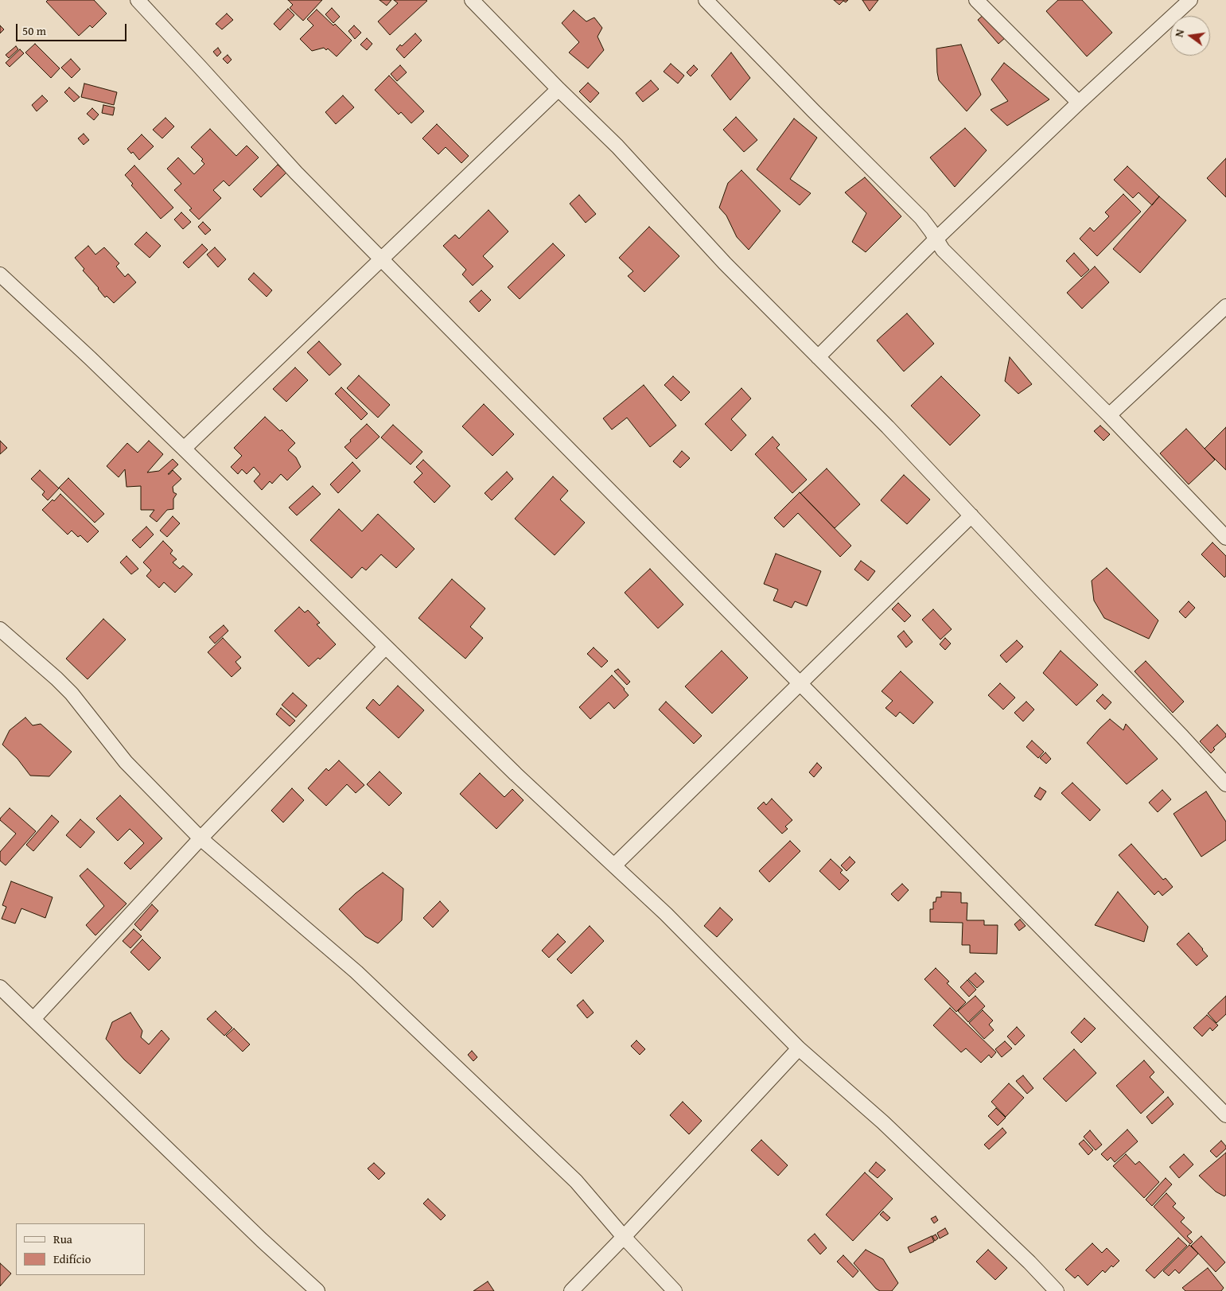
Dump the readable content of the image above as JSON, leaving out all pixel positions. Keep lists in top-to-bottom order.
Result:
{
  "legend": ["Rua", "Edifício"],
  "scale_bar": "50 m",
  "north": "left"
}
